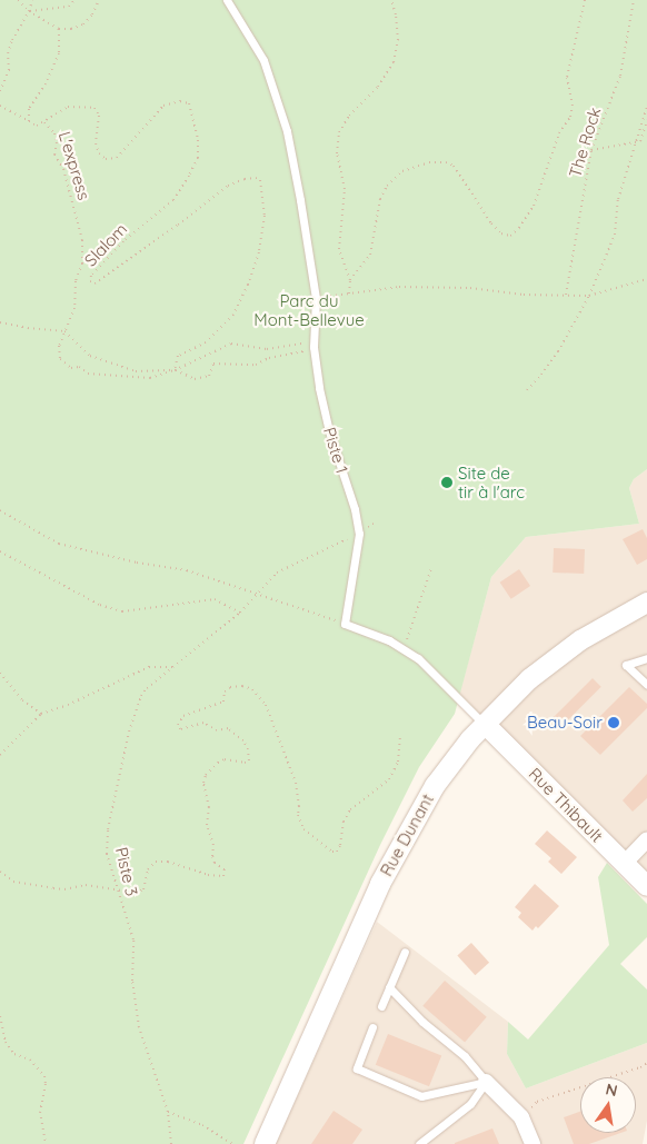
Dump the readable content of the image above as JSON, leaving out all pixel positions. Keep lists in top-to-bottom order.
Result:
{
  "streets": {
    "street": ["Rue Thibault", "Rue Dunant"],
    "lane": ["Piste 1"],
    "path": [
      "The Rock",
      "L'express",
      "Slalom",
      "Piste 3"
    ]
  },
  "crossings": [
    ["L'express", "Slalom"],
    ["Rue Thibault", "Rue Dunant"]
  ],
  "parks": ["Parc du Mont-Bellevue"],
  "places": ["Site de tir à l'arc", "Beau-Soir"],
  "north": "top"
}
